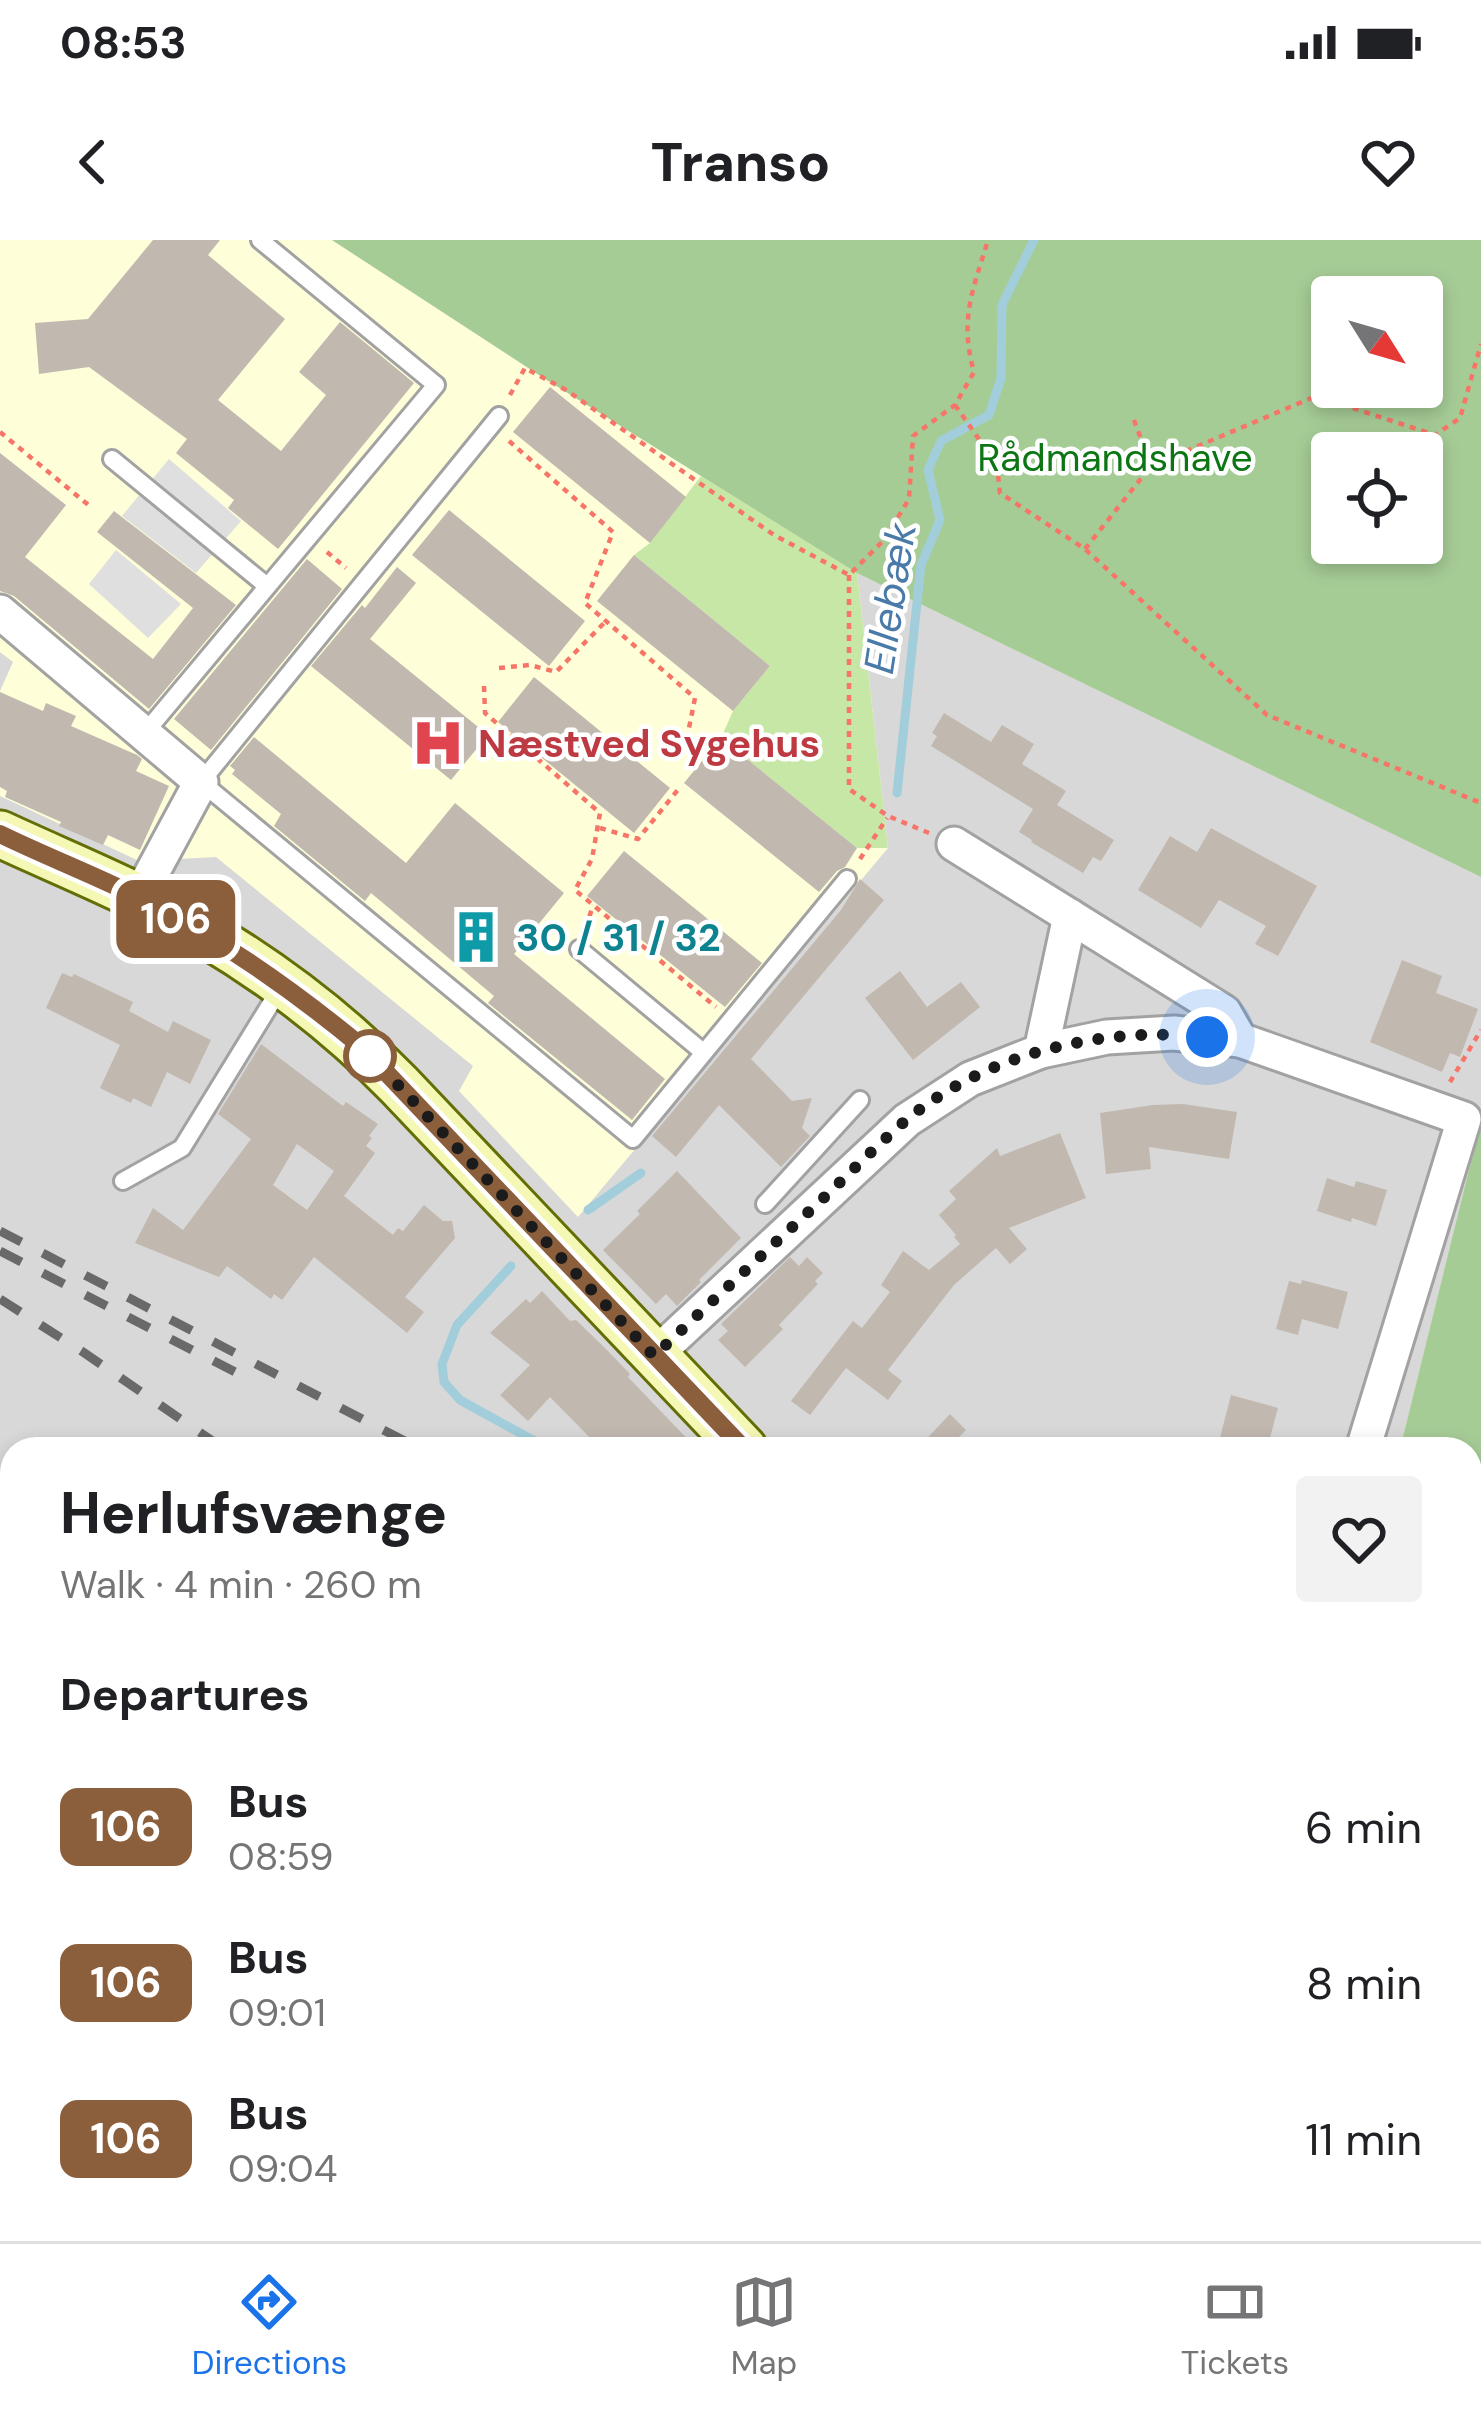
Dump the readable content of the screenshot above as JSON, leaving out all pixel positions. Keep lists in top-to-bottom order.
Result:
{
  "water": ["Ellebæk"],
  "parks": ["Rådmandshave"],
  "places": {
    "hospital": ["Næstved Sygehus"],
    "building": ["30 / 31 / 32"]
  },
  "lines": ["bus line 106"],
  "north": "bottom right",
  "page": {
    "status": "08:53",
    "header": "Transo",
    "on_map": "106",
    "heading": [
      ["Herlufsvænge", "Walk · 4 min · 260 m"],
      "Departures"
    ],
    "list": [
      {
        "mark": "106",
        "name": "Bus",
        "note": "08:59",
        "value": "6 min"
      },
      {
        "mark": "106",
        "name": "Bus",
        "note": "09:01",
        "value": "8 min"
      },
      {
        "mark": "106",
        "name": "Bus",
        "note": "09:04",
        "value": "11 min"
      }
    ],
    "tabs": ["Directions", "Map", "Tickets"]
  }
}
